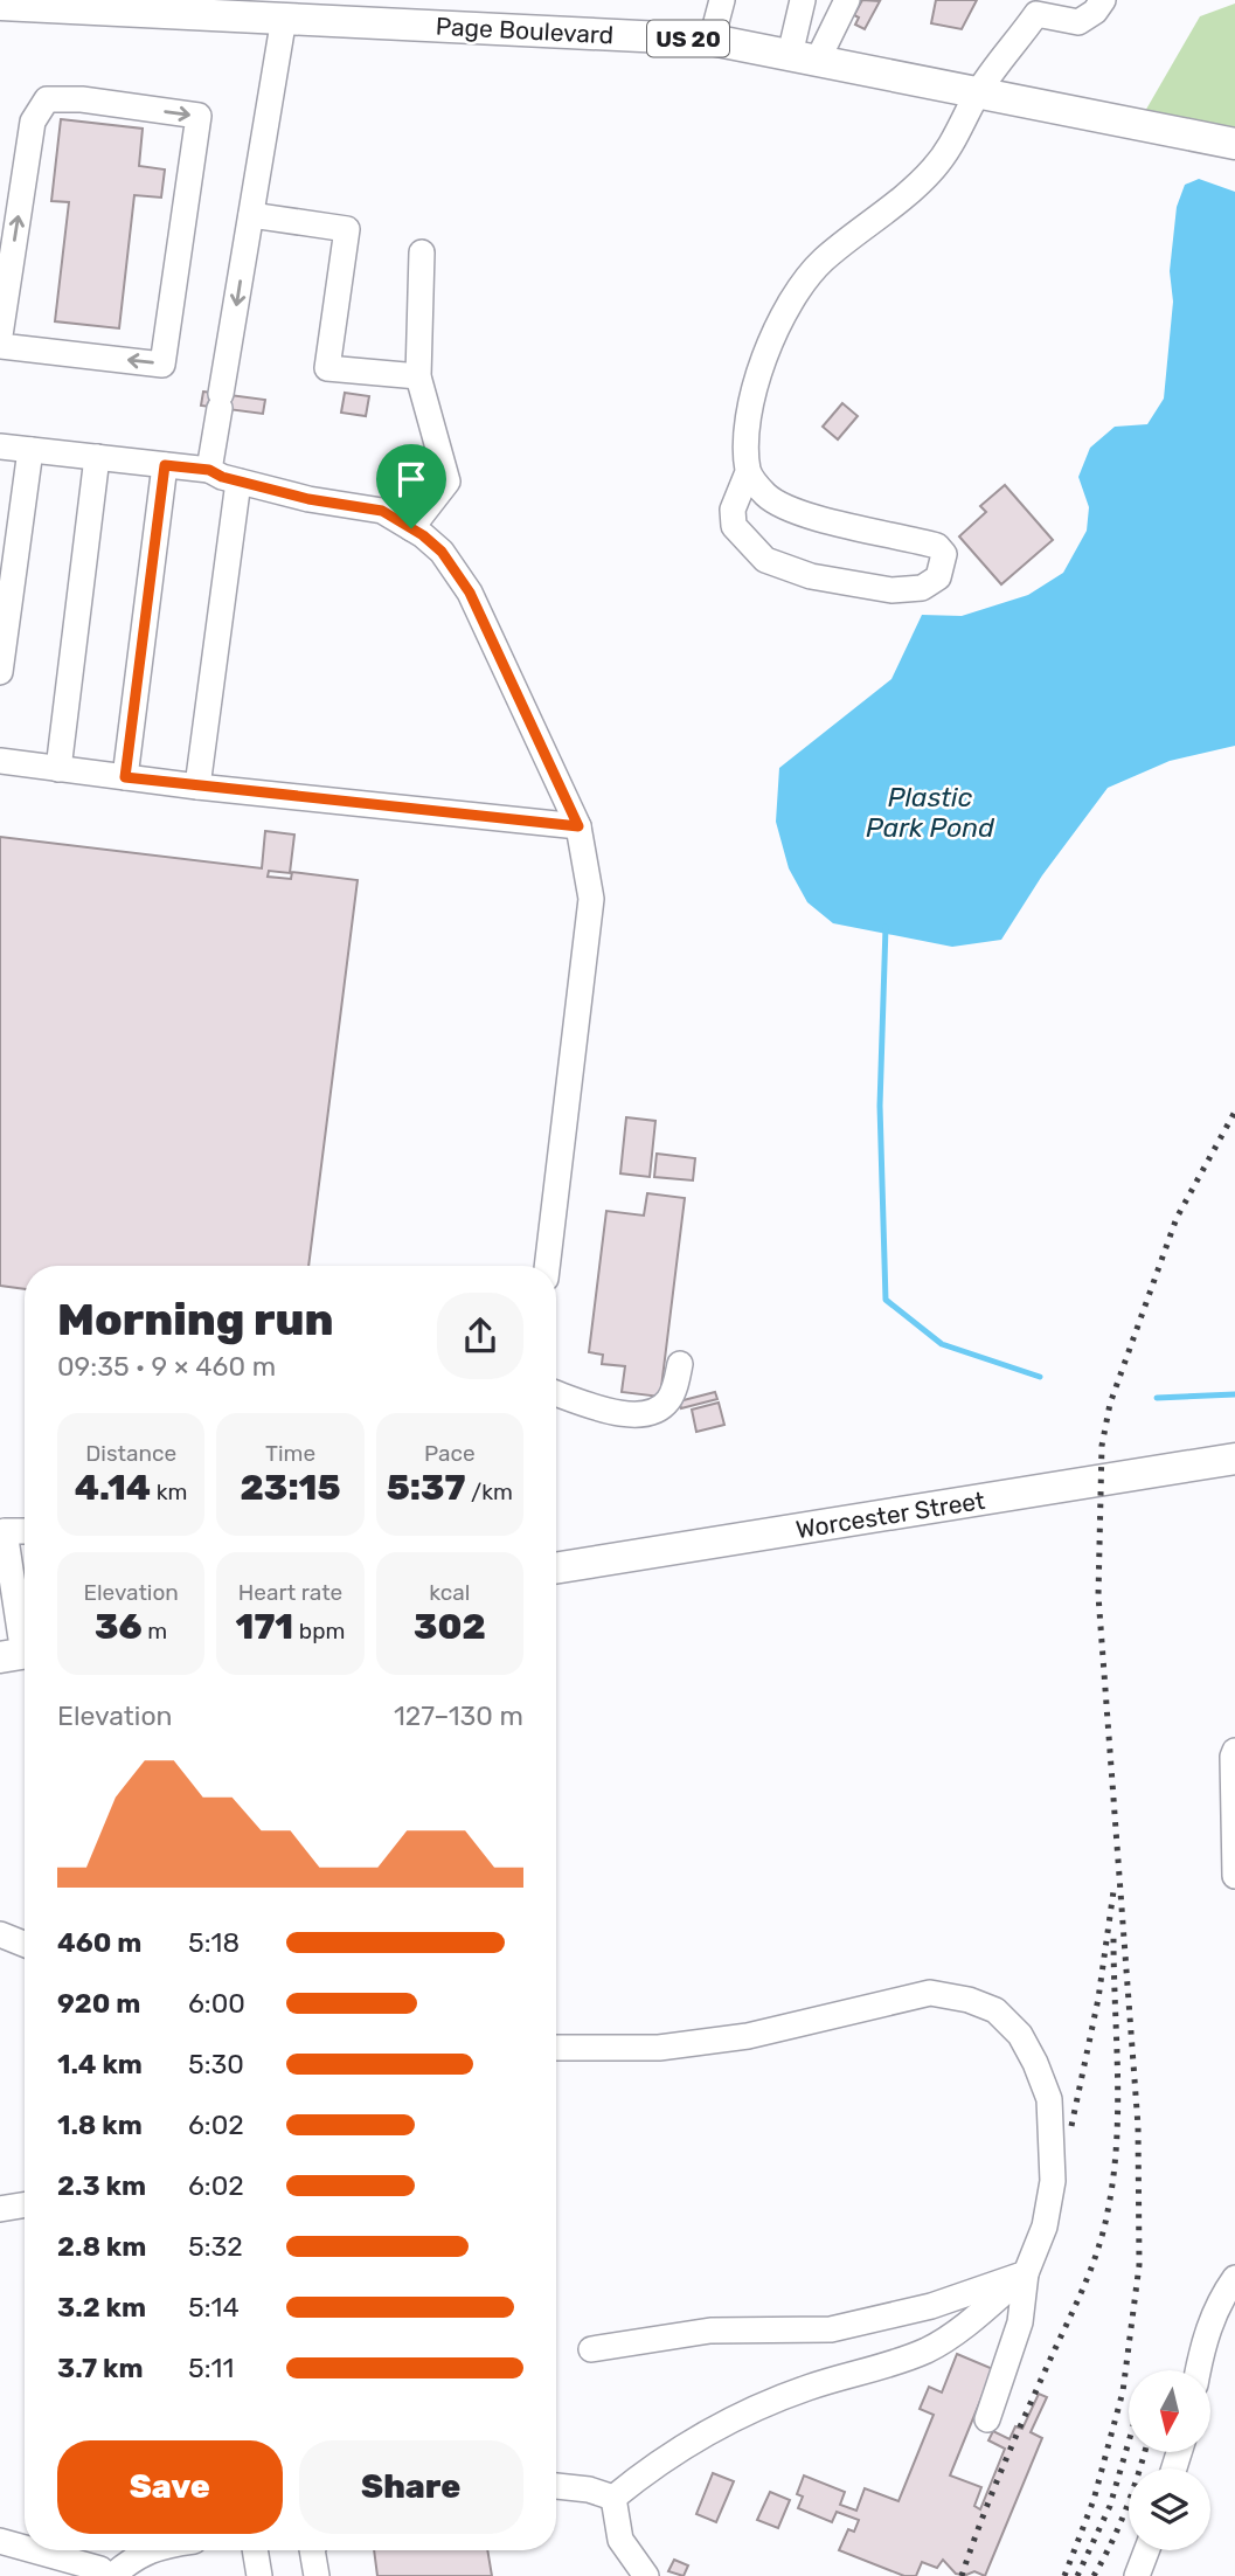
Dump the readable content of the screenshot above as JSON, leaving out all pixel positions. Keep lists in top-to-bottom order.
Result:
{
  "streets": {
    "main road": ["Page Boulevard", "US 20", "Worcester Street"]
  },
  "water": ["Plastic Park Pond"],
  "north": "bottom",
  "page": {
    "heading": ["Morning run", "09:35 · 9 × 460 m"],
    "stats": [
      ["Distance", "4.14 km"],
      ["Time", "23:15"],
      ["Pace", "5:37 /km"],
      ["Elevation", "36 m"],
      ["Heart rate", "171 bpm"],
      ["kcal", "302"]
    ],
    "chart": ["Elevation", "127–130 m"],
    "list": [
      {
        "name": "460 m",
        "note": "5:18"
      },
      {
        "name": "920 m",
        "note": "6:00"
      },
      {
        "name": "1.4 km",
        "note": "5:30"
      },
      {
        "name": "1.8 km",
        "note": "6:02"
      },
      {
        "name": "2.3 km",
        "note": "6:02"
      },
      {
        "name": "2.8 km",
        "note": "5:32"
      },
      {
        "name": "3.2 km",
        "note": "5:14"
      },
      {
        "name": "3.7 km",
        "note": "5:11"
      }
    ],
    "buttons": ["Save", "Share"]
  }
}
